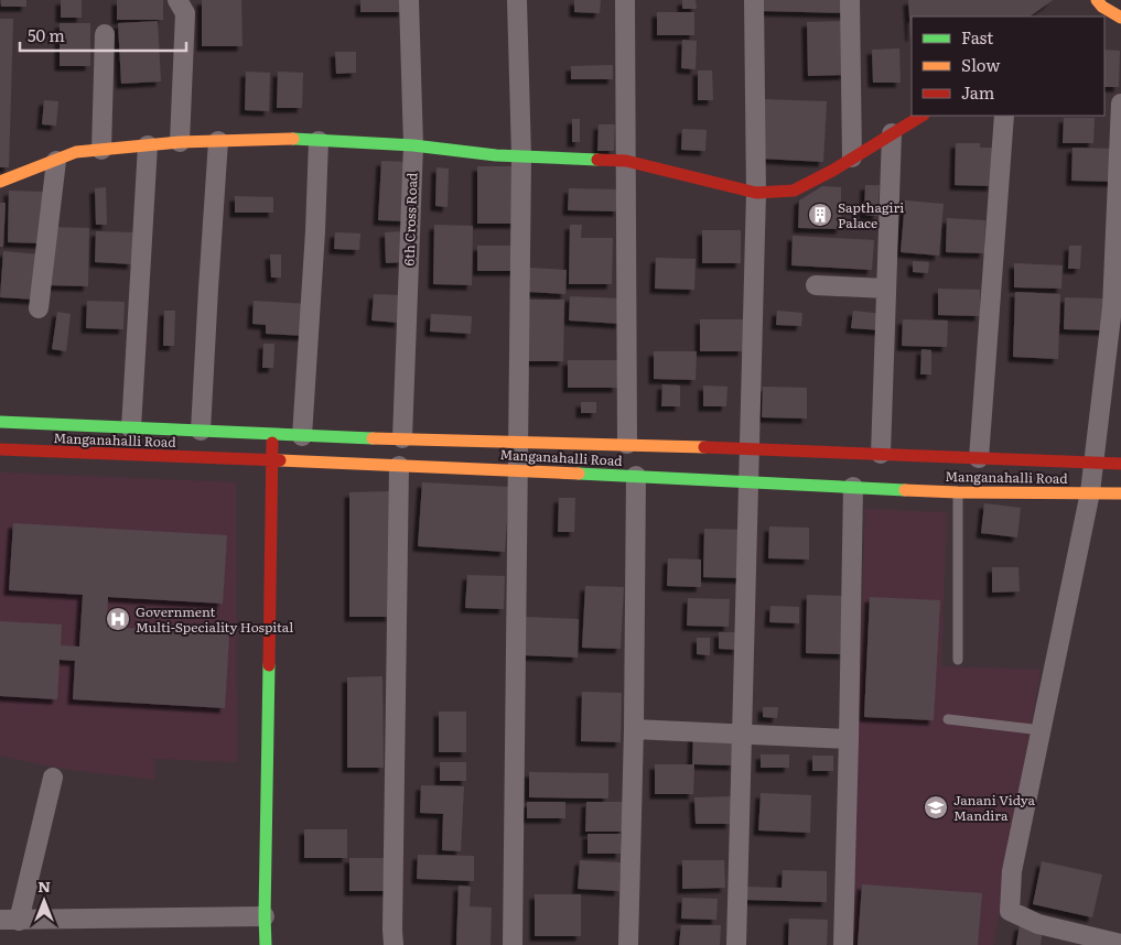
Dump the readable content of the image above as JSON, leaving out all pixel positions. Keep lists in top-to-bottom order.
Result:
{
  "streets": {
    "main road": ["Manganahalli Road"],
    "street": ["6th Cross Road"]
  },
  "crossings": [
    ["6th Cross Road", "Manganahalli Road"]
  ],
  "places": {
    "building": ["Sapthagiri Palace"],
    "hospital": ["Government Multi-Speciality Hospital"],
    "school or university": ["Janani Vidya Mandira"]
  },
  "legend": ["Fast", "Slow", "Jam"],
  "scale_bar": "50 m",
  "north": "top"
}
